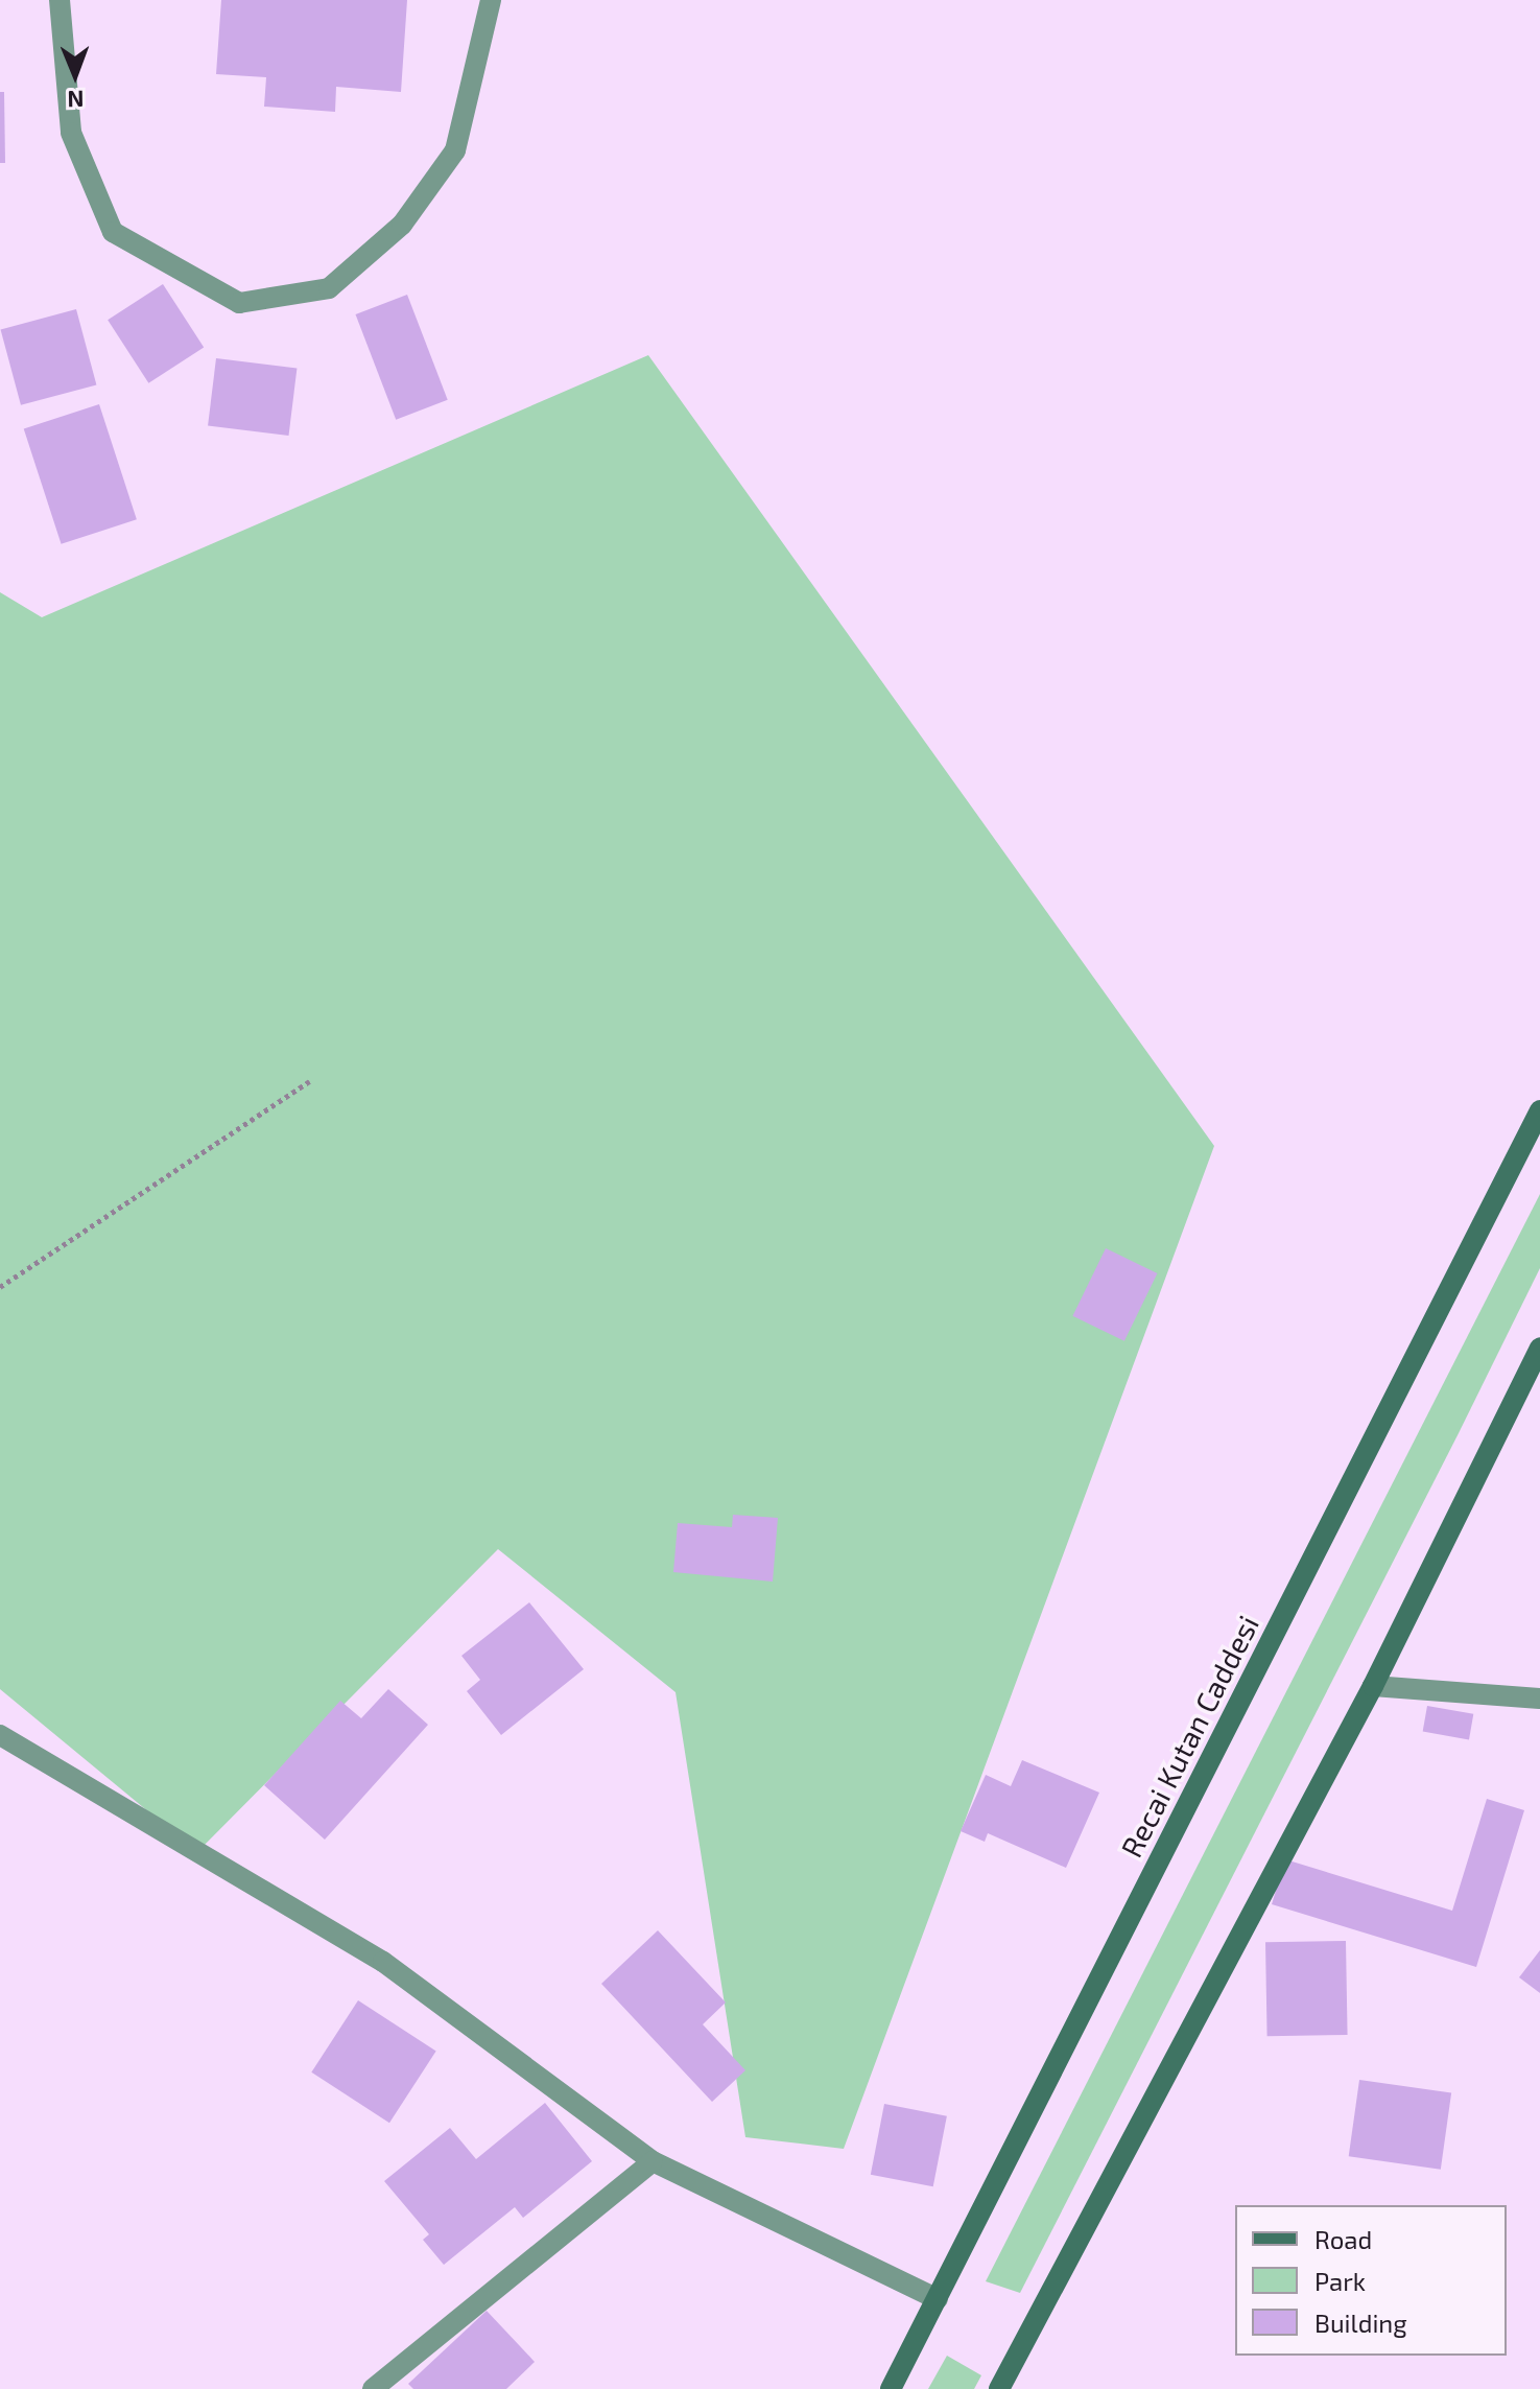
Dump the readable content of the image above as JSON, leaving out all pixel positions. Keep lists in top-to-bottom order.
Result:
{
  "streets": {
    "main road": ["Recai Kutan Caddesi"]
  },
  "legend": ["Road", "Park", "Building"],
  "north": "bottom"
}
